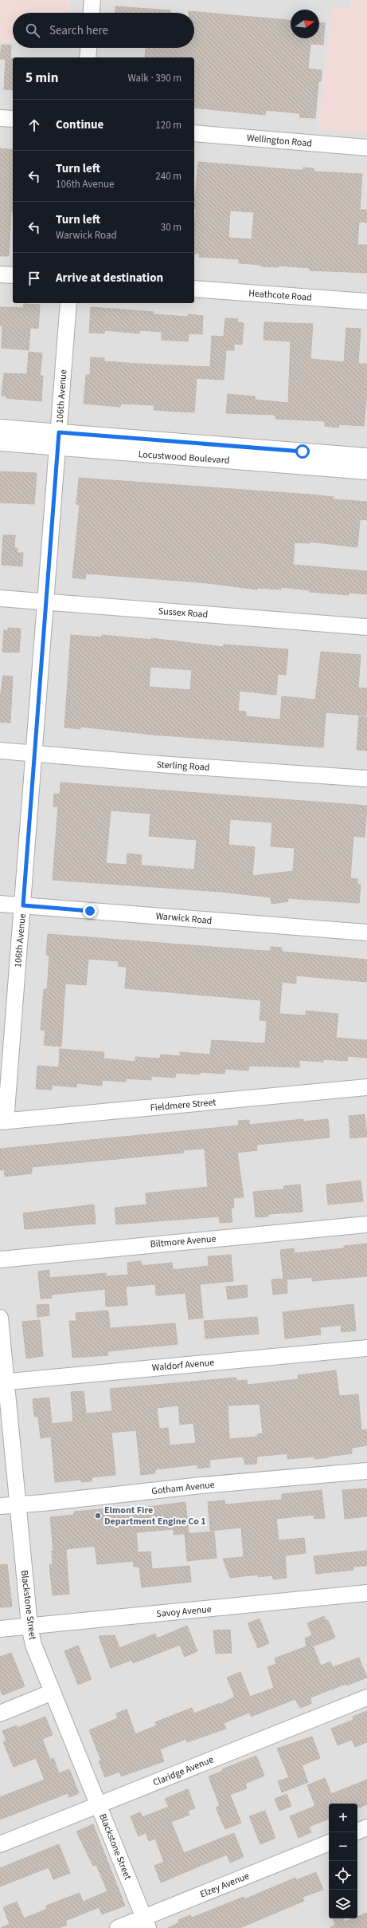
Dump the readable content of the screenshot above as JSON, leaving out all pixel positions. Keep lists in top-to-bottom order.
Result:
{
  "streets": {
    "street": [
      "Wellington Road",
      "Heathcote Road",
      "106th Avenue",
      "Locustwood Boulevard",
      "Sussex Road",
      "Sterling Road",
      "Warwick Road",
      "Fieldmere Street",
      "Biltmore Avenue",
      "Waldorf Avenue",
      "Gotham Avenue",
      "Blackstone Street",
      "Savoy Avenue",
      "Claridge Avenue",
      "Elzey Avenue"
    ]
  },
  "crossings": [
    ["106th Avenue", "Locustwood Boulevard"],
    ["106th Avenue", "Sussex Road"],
    ["106th Avenue", "Sterling Road"],
    ["106th Avenue", "Warwick Road"],
    ["106th Avenue", "Fieldmere Street"],
    ["Waldorf Avenue", "Blackstone Street"],
    ["Gotham Avenue", "Blackstone Street"],
    ["Blackstone Street", "Savoy Avenue"],
    ["Blackstone Street", "Claridge Avenue"],
    ["Blackstone Street", "Elzey Avenue"]
  ],
  "places": ["Elmont Fire Department Engine Co 1"],
  "north": "right",
  "page": {
    "search": "Search here",
    "heading": ["5 min", "Walk · 390 m"],
    "list": [
      ["Continue", "120 m"],
      ["Turn left", "106th Avenue", "240 m"],
      ["Turn left", "Warwick Road", "30 m"],
      "Arrive at destination"
    ],
    "map_buttons": ["+", "−"]
  }
}
